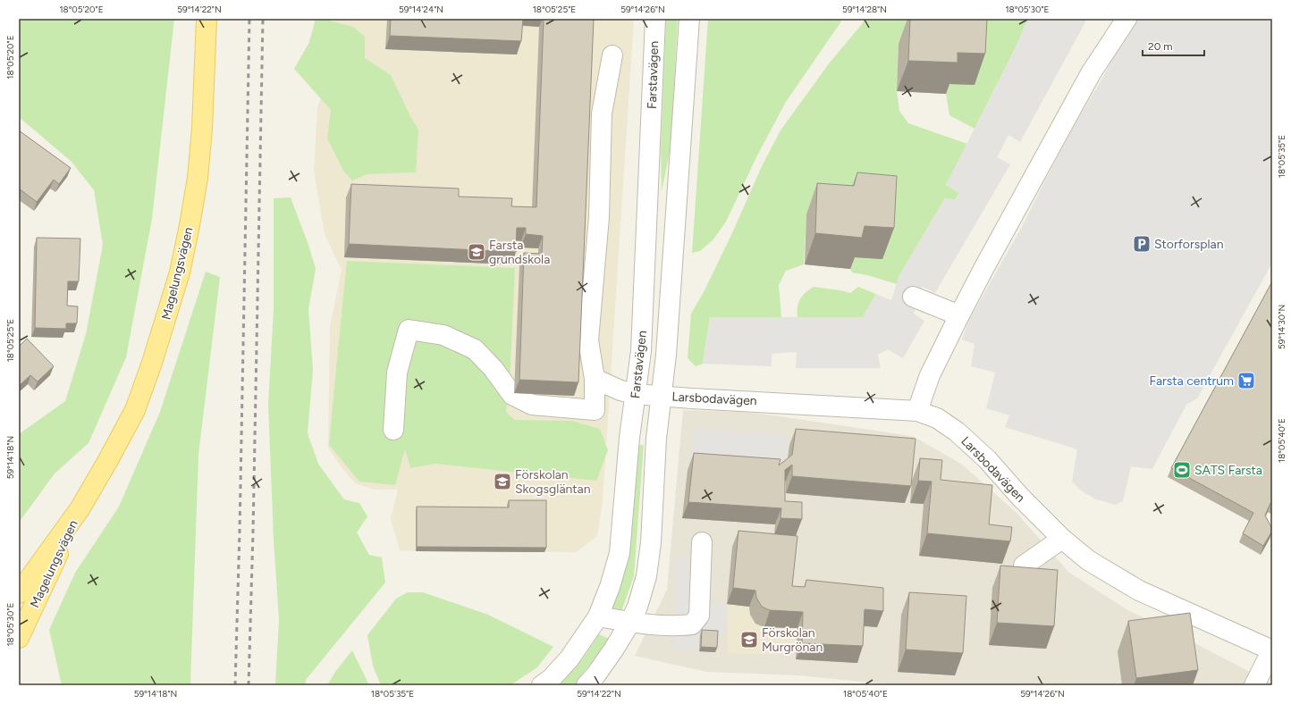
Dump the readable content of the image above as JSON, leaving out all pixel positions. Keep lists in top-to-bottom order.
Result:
{
  "streets": {
    "main road": ["Magelungsvägen"],
    "street": ["Farstavägen", "Larsbodavägen"]
  },
  "crossings": [
    ["Farstavägen", "Larsbodavägen"]
  ],
  "places": {
    "parking": ["Storforsplan"],
    "school or university": ["Farsta grundskola", "Förskolan Skogsgläntan", "Förskolan Murgrönan"],
    "supermarket": ["Farsta centrum"],
    "sports": ["SATS Farsta"]
  },
  "scale_bar": "20 m",
  "coordinates": [
    "18°05'20\"E",
    "59°14'22\"N",
    "59°14'24\"N",
    "18°05'25\"E",
    "59°14'26\"N",
    "59°14'28\"N",
    "18°05'30\"E",
    "18°05'35\"E",
    "59°14'30\"N",
    "18°05'40\"E",
    "59°14'18\"N"
  ]
}
